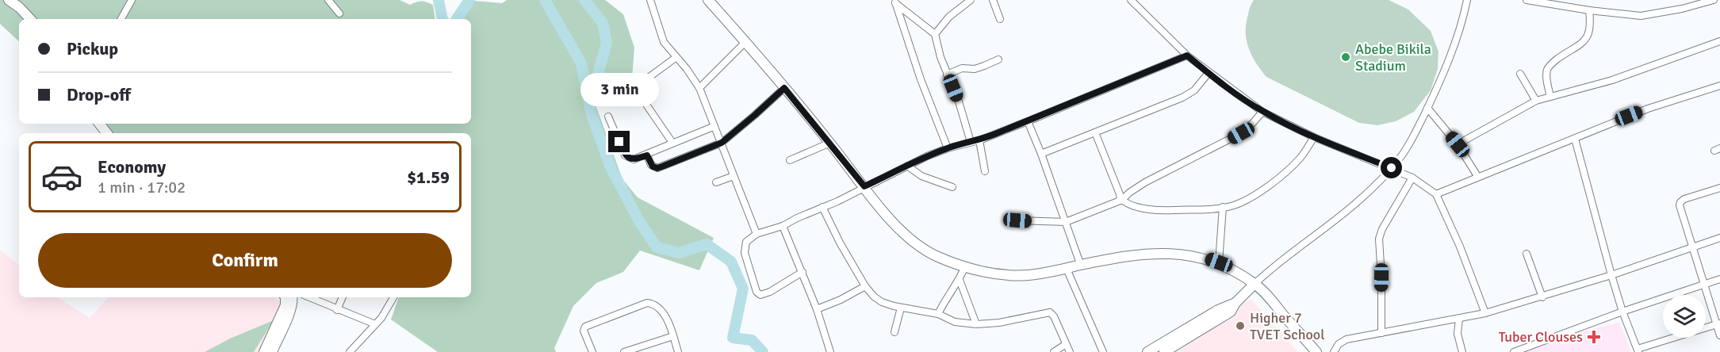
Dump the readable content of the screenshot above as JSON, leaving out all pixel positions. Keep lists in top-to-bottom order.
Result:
{
  "places": {
    "other": ["Abebe Bikila Stadium", "Higher 7 TVET School"],
    "health": ["Tuber Clouses"]
  },
  "page": {
    "banner": ["Pickup", "Drop-off"],
    "bubble": "3 min",
    "list": [
      {
        "name": "Economy",
        "note": "1 min · 17:02",
        "value": "$1.59"
      }
    ],
    "buttons": "Confirm"
  }
}
